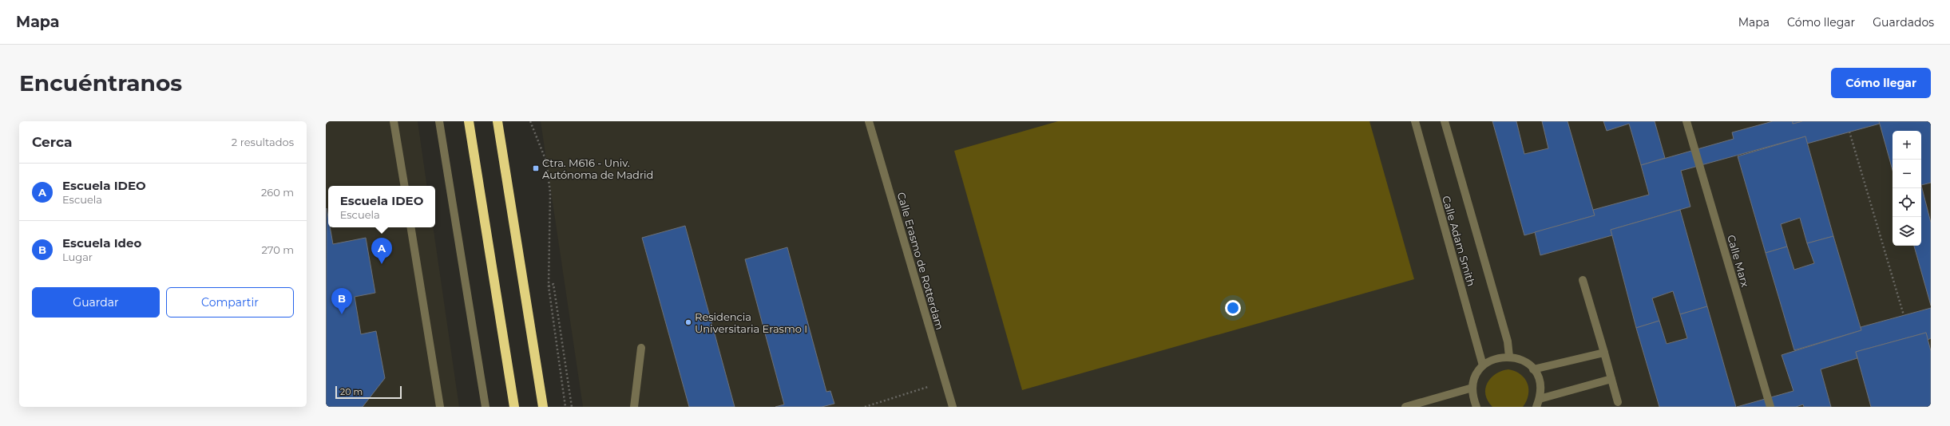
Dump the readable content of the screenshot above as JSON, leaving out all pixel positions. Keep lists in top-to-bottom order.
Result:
{
  "streets": {
    "street": ["Calle Adam Smith", "Calle Erasmo de Rotterdam", "Calle Marx"]
  },
  "places": {
    "transit": ["Ctra. M616 - Univ. Autónoma de Madrid"],
    "other": ["Residencia Universitaria Erasmo I"]
  },
  "scale_bar": "20 m",
  "page": {
    "header": "Mapa",
    "nav": ["Mapa", "Cómo llegar", "Guardados"],
    "buttons": [
      "Cómo llegar",
      ["Guardar", "Compartir"]
    ],
    "title": "Encuéntranos",
    "heading": ["Cerca", "2 resultados"],
    "map_buttons": ["+", "−"],
    "list": [
      {
        "mark": "A",
        "name": "Escuela IDEO",
        "note": "Escuela",
        "value": "260 m"
      },
      {
        "mark": "B",
        "name": "Escuela Ideo",
        "note": "Lugar",
        "value": "270 m"
      }
    ],
    "popup": ["Escuela IDEO", "Escuela"],
    "pins": ["A", "B"],
    "scale": "20 m"
  }
}
